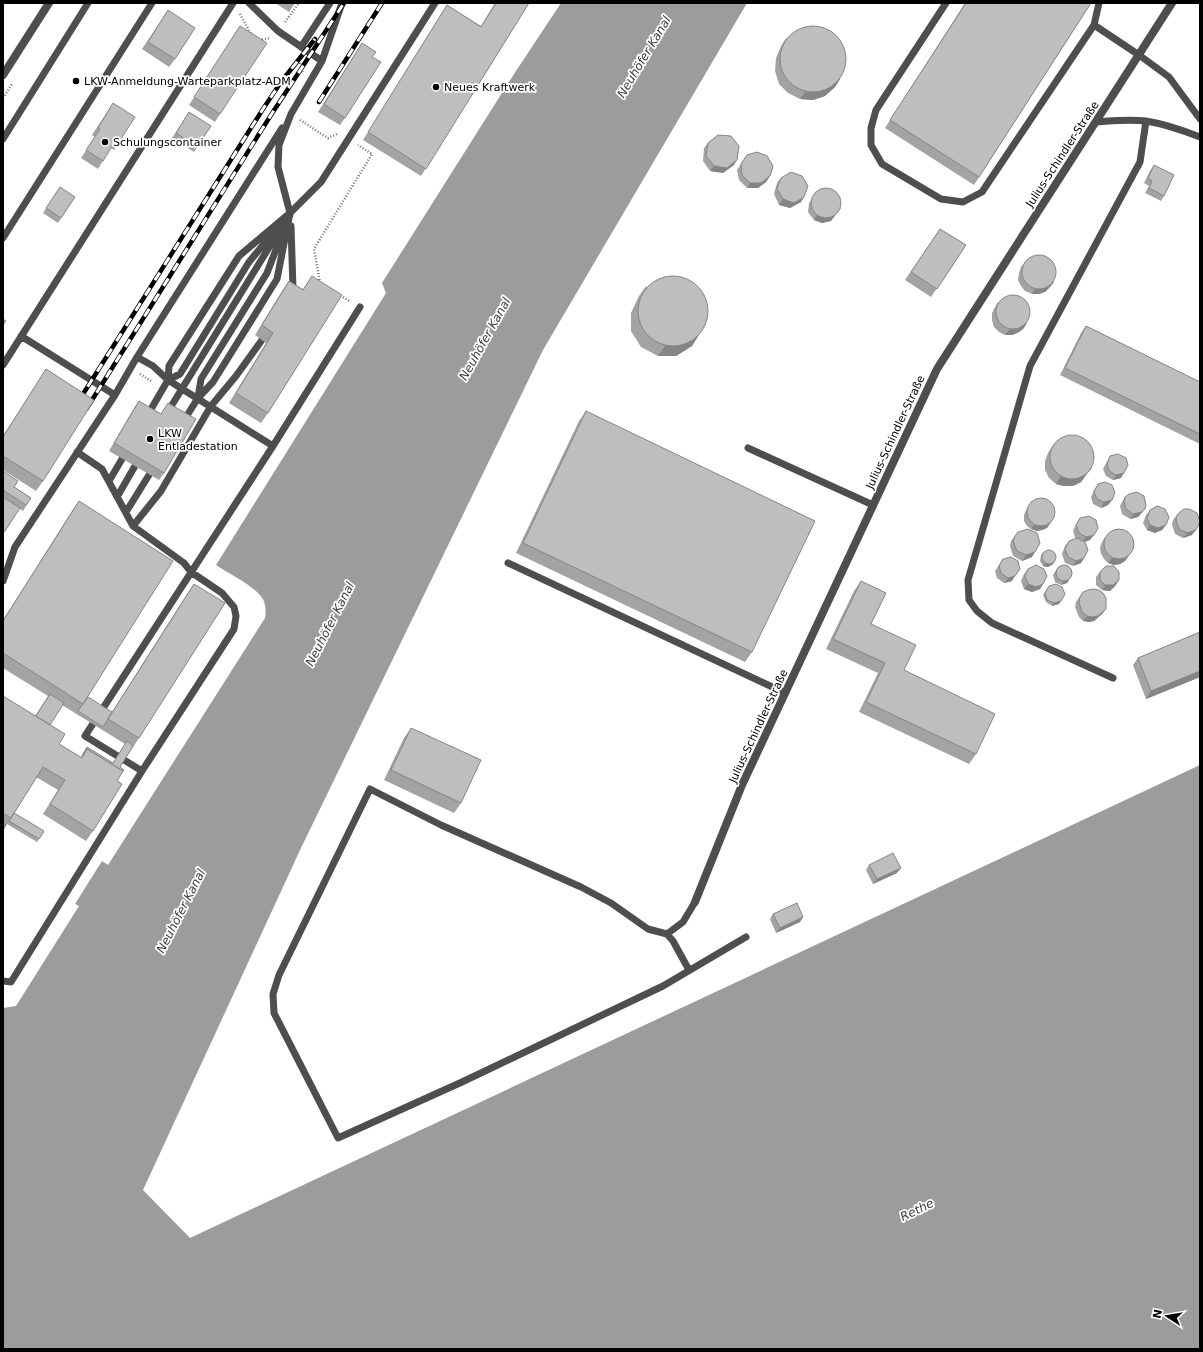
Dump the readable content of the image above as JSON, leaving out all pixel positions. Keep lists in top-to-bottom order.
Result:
{
  "streets": {
    "street": ["Julius-Schindler-Straße"]
  },
  "water": ["Neuhöfer Kanal", "Rethe"],
  "places": [
    "LKW-Anmeldung-Warteparkplatz-ADM",
    "Neues Kraftwerk",
    "Schulungscontainer",
    "LKW Entladestation"
  ],
  "north": "left"
}
